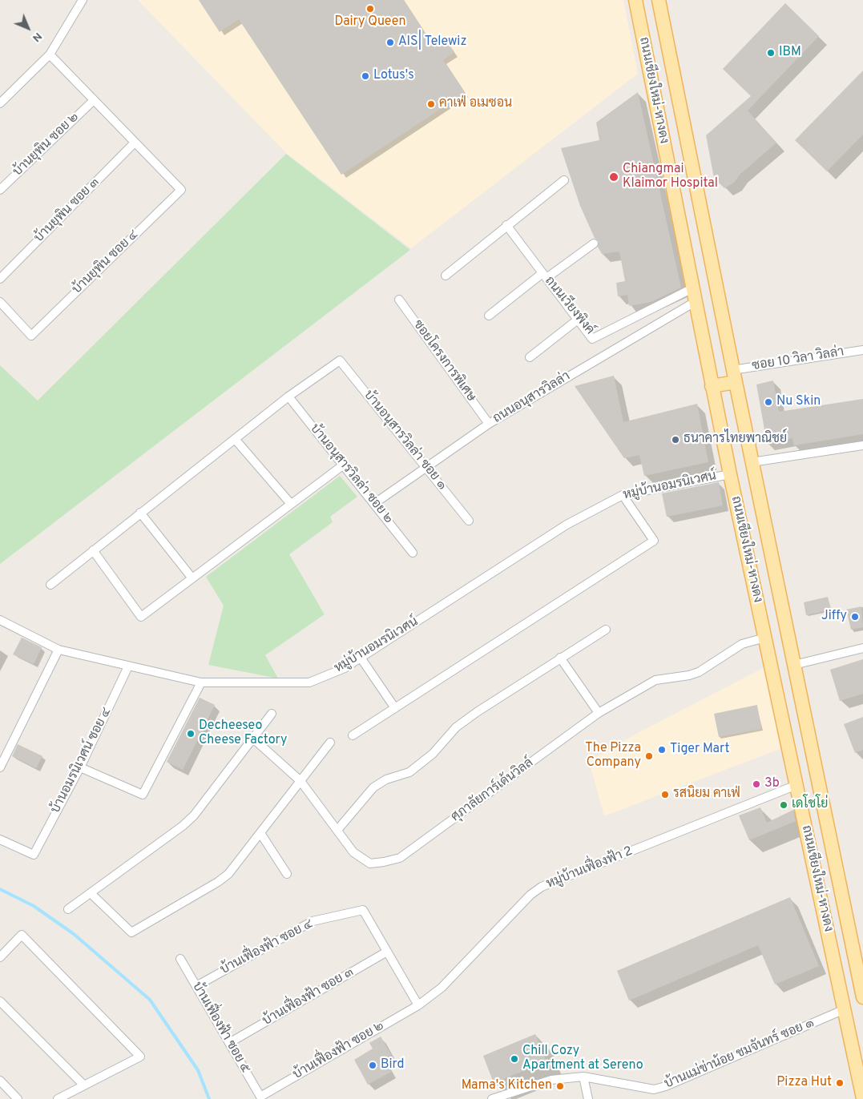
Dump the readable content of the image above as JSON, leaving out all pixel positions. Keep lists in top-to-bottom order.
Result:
{
  "streets": {
    "main road": ["ถนนเชียงใหม่-หางดง"],
    "street": [
      "บ้านยุพิน ซอย ๒",
      "บ้านยุพิน ซอย ๓",
      "บ้านยุพิน ซอย ๔",
      "ถนนเวียงพิงค์",
      "ซอย 10 วิลา วิลล่า",
      "ซอยโครงการพิเศษ",
      "ถนนอนุสารวิลล่า",
      "บ้านอนุสารวิลล่า ซอย ๑",
      "บ้านอนุสารวิลล่า ซอย ๒",
      "หมู่บ้านอมรนิเวศน์",
      "บ้านอมรนิเวศน์ ซอย ๔",
      "ศุภาลัยการ์เด้นวิลล์",
      "หมู่บ้านเฟื่องฟ้า 2",
      "บ้านเฟื่องฟ้า ซอย ๔",
      "บ้านเฟื่องฟ้า ซอย ๓",
      "บ้านเฟื่องฟ้า ซอย ๕",
      "บ้านเฟื่องฟ้า ซอย ๒",
      "บ้านแม่ข่าน้อย ชมจันทร์ ซอย ๑"
    ]
  },
  "crossings": [
    ["ถนนเชียงใหม่-หางดง", "ถนนเวียงพิงค์"],
    ["ถนนเชียงใหม่-หางดง", "ซอย 10 วิลา วิลล่า"],
    ["ถนนเชียงใหม่-หางดง", "ถนนอนุสารวิลล่า"],
    ["ถนนเชียงใหม่-หางดง", "หมู่บ้านอมรนิเวศน์"],
    ["ถนนเชียงใหม่-หางดง", "ศุภาลัยการ์เด้นวิลล์"],
    ["ถนนเชียงใหม่-หางดง", "หมู่บ้านเฟื่องฟ้า 2"],
    ["ถนนเชียงใหม่-หางดง", "บ้านแม่ข่าน้อย ชมจันทร์ ซอย ๑"],
    ["บ้านยุพิน ซอย ๓", "บ้านยุพิน ซอย ๔"],
    ["ซอยโครงการพิเศษ", "ถนนอนุสารวิลล่า"],
    ["ถนนอนุสารวิลล่า", "บ้านอนุสารวิลล่า ซอย ๑"],
    ["ถนนอนุสารวิลล่า", "บ้านอนุสารวิลล่า ซอย ๒"],
    ["บ้านอนุสารวิลล่า ซอย ๑", "บ้านอนุสารวิลล่า ซอย ๒"],
    ["หมู่บ้านอมรนิเวศน์", "บ้านอมรนิเวศน์ ซอย ๔"],
    ["หมู่บ้านเฟื่องฟ้า 2", "บ้านเฟื่องฟ้า ซอย ๒"],
    ["บ้านเฟื่องฟ้า ซอย ๔", "บ้านเฟื่องฟ้า ซอย ๓"],
    ["บ้านเฟื่องฟ้า ซอย ๔", "บ้านเฟื่องฟ้า ซอย ๕"],
    ["บ้านเฟื่องฟ้า ซอย ๓", "บ้านเฟื่องฟ้า ซอย ๕"],
    ["บ้านเฟื่องฟ้า ซอย ๕", "บ้านเฟื่องฟ้า ซอย ๒"]
  ],
  "places": [
    "Dairy Queen",
    "AIS| Telewiz",
    "IBM",
    "Lotus's",
    "คาเฟ่ อเมซอน",
    "Chiangmai Klaimor Hospital",
    "Nu Skin",
    "ธนาคารไทยพาณิชย์",
    "Jiffy",
    "Decheeseo Cheese Factory",
    "Tiger Mart",
    "The Pizza Company",
    "3b",
    "รสนิยม คาเฟ่",
    "เดโชโย่",
    "Chill Cozy Apartment at Sereno",
    "Bird",
    "Pizza Hut",
    "Mama's Kitchen"
  ],
  "north": "bottom right"
}
